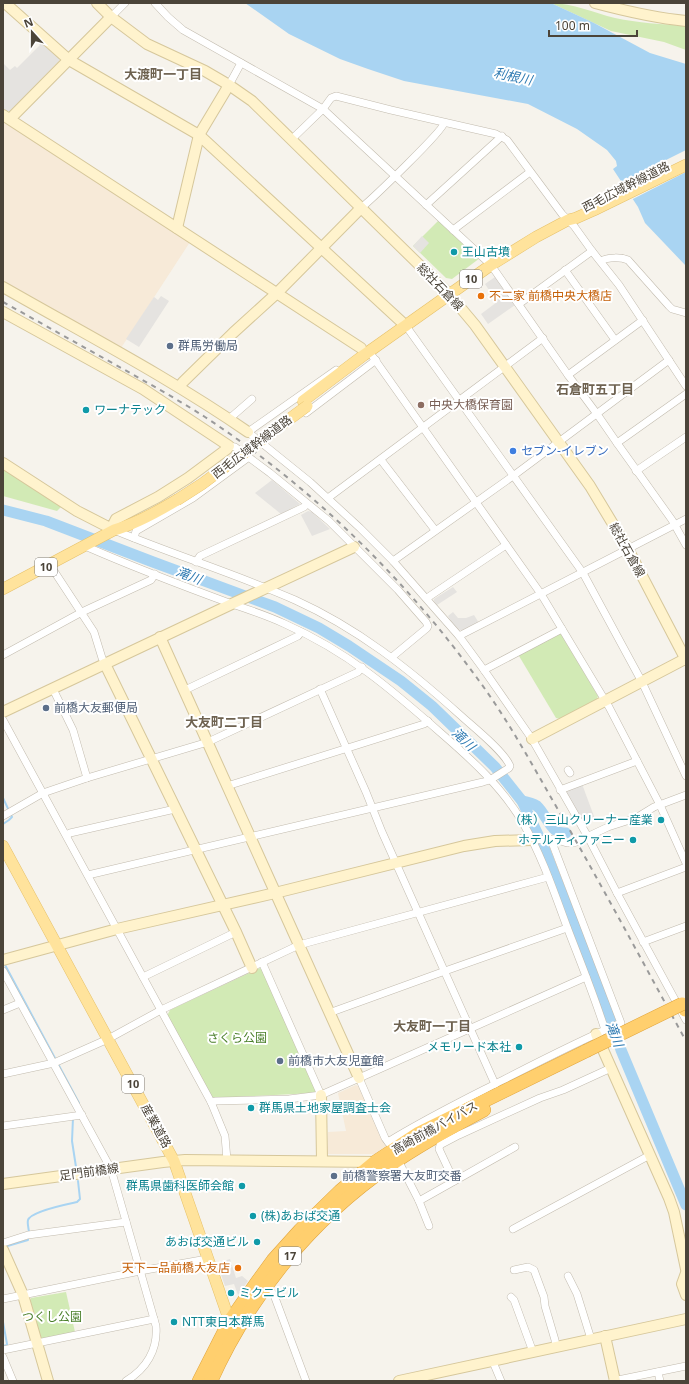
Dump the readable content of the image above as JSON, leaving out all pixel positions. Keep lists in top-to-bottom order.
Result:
{
  "streets": {
    "highway": ["高崎前橋バイパス", "17"],
    "main road": ["西毛広域幹線道路", "10", "産業道路"],
    "street": ["総社石倉線", "足門前橋線"]
  },
  "crossings": [
    ["西毛広域幹線道路", "総社石倉線"],
    ["産業道路", "高崎前橋バイパス"],
    ["産業道路", "足門前橋線"],
    ["高崎前橋バイパス", "足門前橋線"]
  ],
  "districts": [
    "大渡町一丁目",
    "石倉町五丁目",
    "大友町二丁目",
    "大友町一丁目"
  ],
  "water": ["利根川", "滝川"],
  "parks": ["さくら公園", "つくし公園"],
  "places": [
    "王山古墳",
    "不二家 前橋中央大橋店",
    "群馬労働局",
    "中央大橋保育園",
    "ワーナテック",
    "セブン-イレブン",
    "前橋大友郵便局",
    "（株）三山クリーナー産業",
    "ホテルティファニー",
    "メモリード本社",
    "前橋市大友児童館",
    "群馬県土地家屋調査士会",
    "前橋警察署大友町交番",
    "群馬県歯科医師会館",
    "(株)あおば交通",
    "あおば交通ビル",
    "天下一品前橋大友店",
    "ミクニビル",
    "NTT東日本群馬"
  ],
  "scale_bar": "100 m",
  "north": "top"
}
